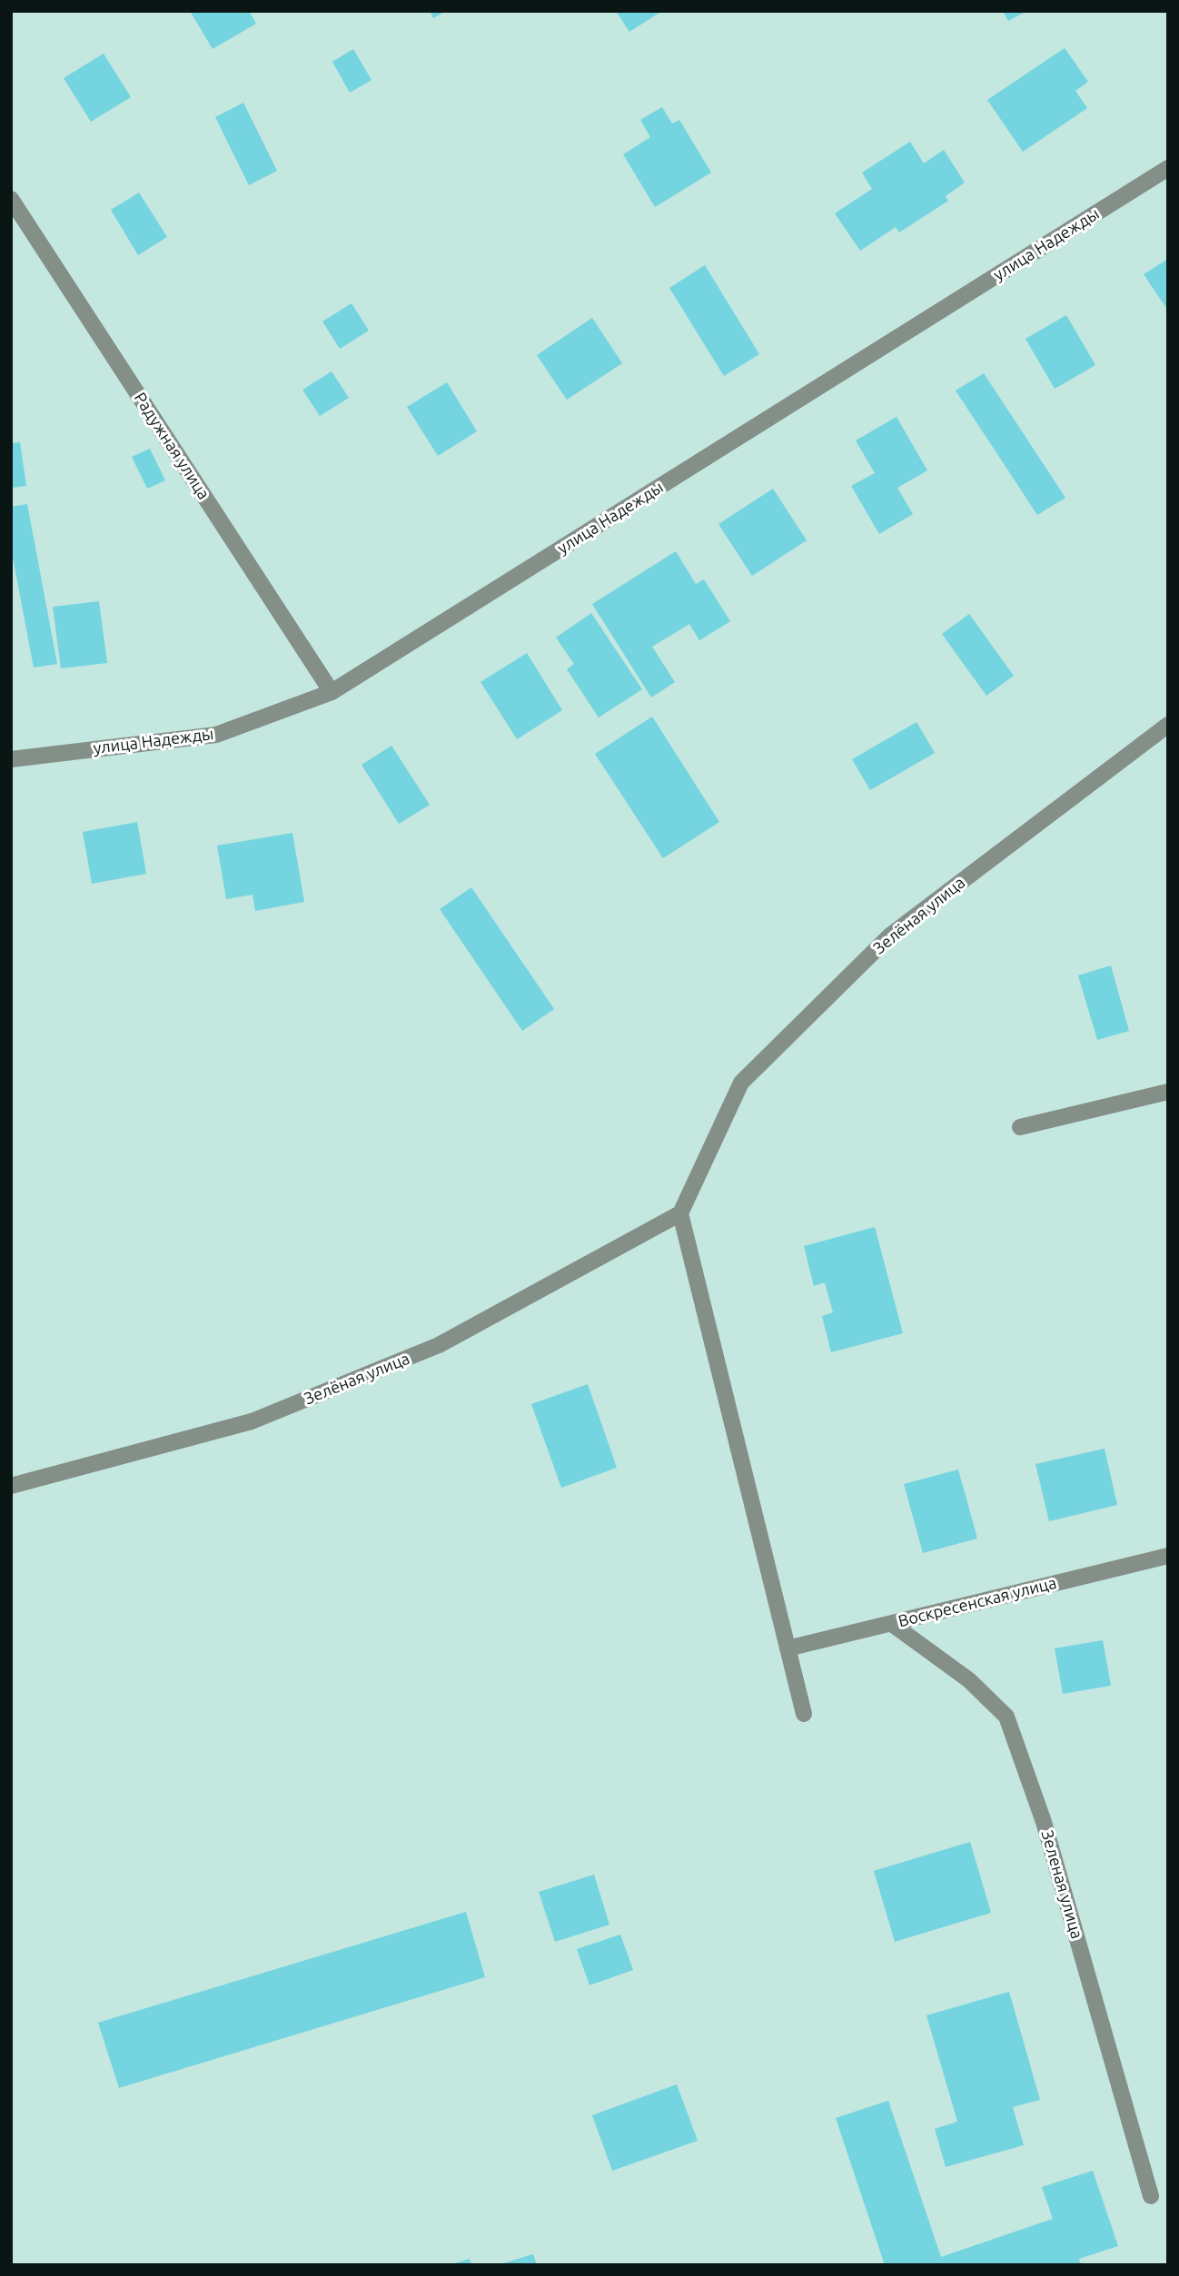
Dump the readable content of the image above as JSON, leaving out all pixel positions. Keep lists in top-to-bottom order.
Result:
{
  "streets": {
    "street": [
      "улица Надежды",
      "Радужная улица",
      "Зелёная улица",
      "Воскресенская улица",
      "Зеленая улица"
    ]
  },
  "crossings": [
    ["улица Надежды", "Радужная улица"],
    ["Воскресенская улица", "Зеленая улица"]
  ]
}
